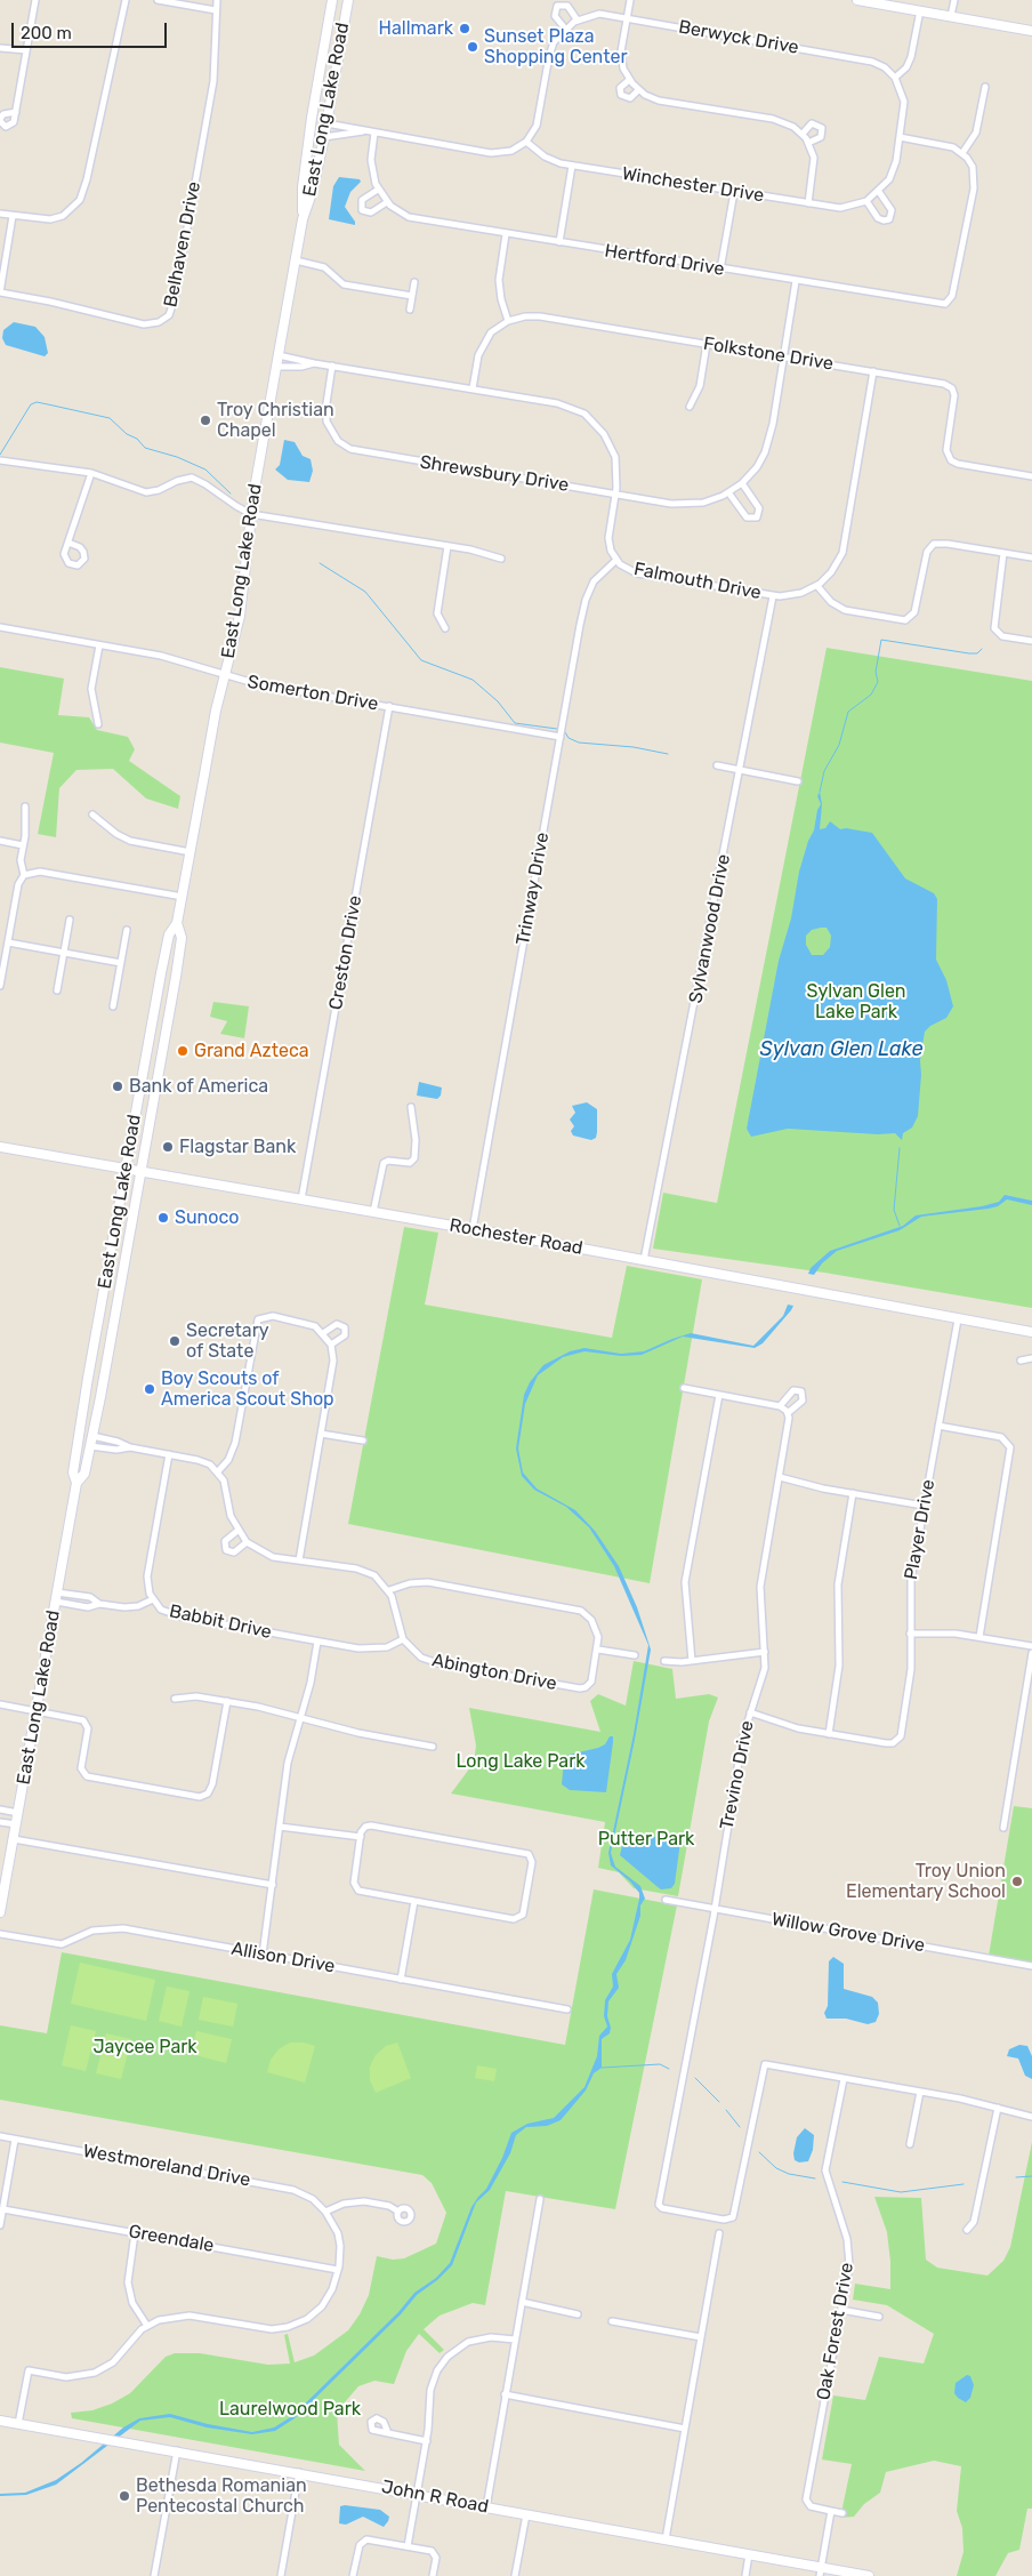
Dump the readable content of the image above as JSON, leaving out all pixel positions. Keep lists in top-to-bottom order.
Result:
{
  "streets": {
    "main road": ["East Long Lake Road", "Rochester Road", "John R Road"],
    "street": [
      "Berwyck Drive",
      "Winchester Drive",
      "Belhaven Drive",
      "Hertford Drive",
      "Folkstone Drive",
      "Shrewsbury Drive",
      "Falmouth Drive",
      "Somerton Drive",
      "Trinway Drive",
      "Sylvanwood Drive",
      "Creston Drive",
      "Player Drive",
      "Babbit Drive",
      "Abington Drive",
      "Trevino Drive",
      "Willow Grove Drive",
      "Allison Drive",
      "Westmoreland Drive",
      "Greendale",
      "Oak Forest Drive"
    ]
  },
  "crossings": [
    ["Berwyck Drive", "Winchester Drive"],
    ["East Long Lake Road", "Falmouth Drive"],
    ["East Long Lake Road", "Somerton Drive"],
    ["East Long Lake Road", "Rochester Road"],
    ["Hertford Drive", "Shrewsbury Drive"],
    ["Folkstone Drive", "Shrewsbury Drive"],
    ["Shrewsbury Drive", "Falmouth Drive"],
    ["Falmouth Drive", "Trinway Drive"],
    ["Falmouth Drive", "Sylvanwood Drive"],
    ["Somerton Drive", "Trinway Drive"],
    ["Somerton Drive", "Creston Drive"],
    ["Trinway Drive", "Rochester Road"],
    ["Sylvanwood Drive", "Rochester Road"],
    ["Creston Drive", "Rochester Road"],
    ["Rochester Road", "Player Drive"],
    ["Babbit Drive", "Abington Drive"],
    ["Trevino Drive", "Willow Grove Drive"],
    ["Trevino Drive", "Oak Forest Drive"]
  ],
  "water": ["Sylvan Glen Lake"],
  "parks": [
    "Sylvan Glen Lake Park",
    "Long Lake Park",
    "Putter Park",
    "Jaycee Park",
    "Laurelwood Park"
  ],
  "places": [
    "Hallmark",
    "Sunset Plaza Shopping Center",
    "Troy Christian Chapel",
    "Grand Azteca",
    "Bank of America",
    "Flagstar Bank",
    "Sunoco",
    "Secretary of State",
    "Boy Scouts of America Scout Shop",
    "Troy Union Elementary School",
    "Bethesda Romanian Pentecostal Church"
  ],
  "scale_bar": "200 m"
}
